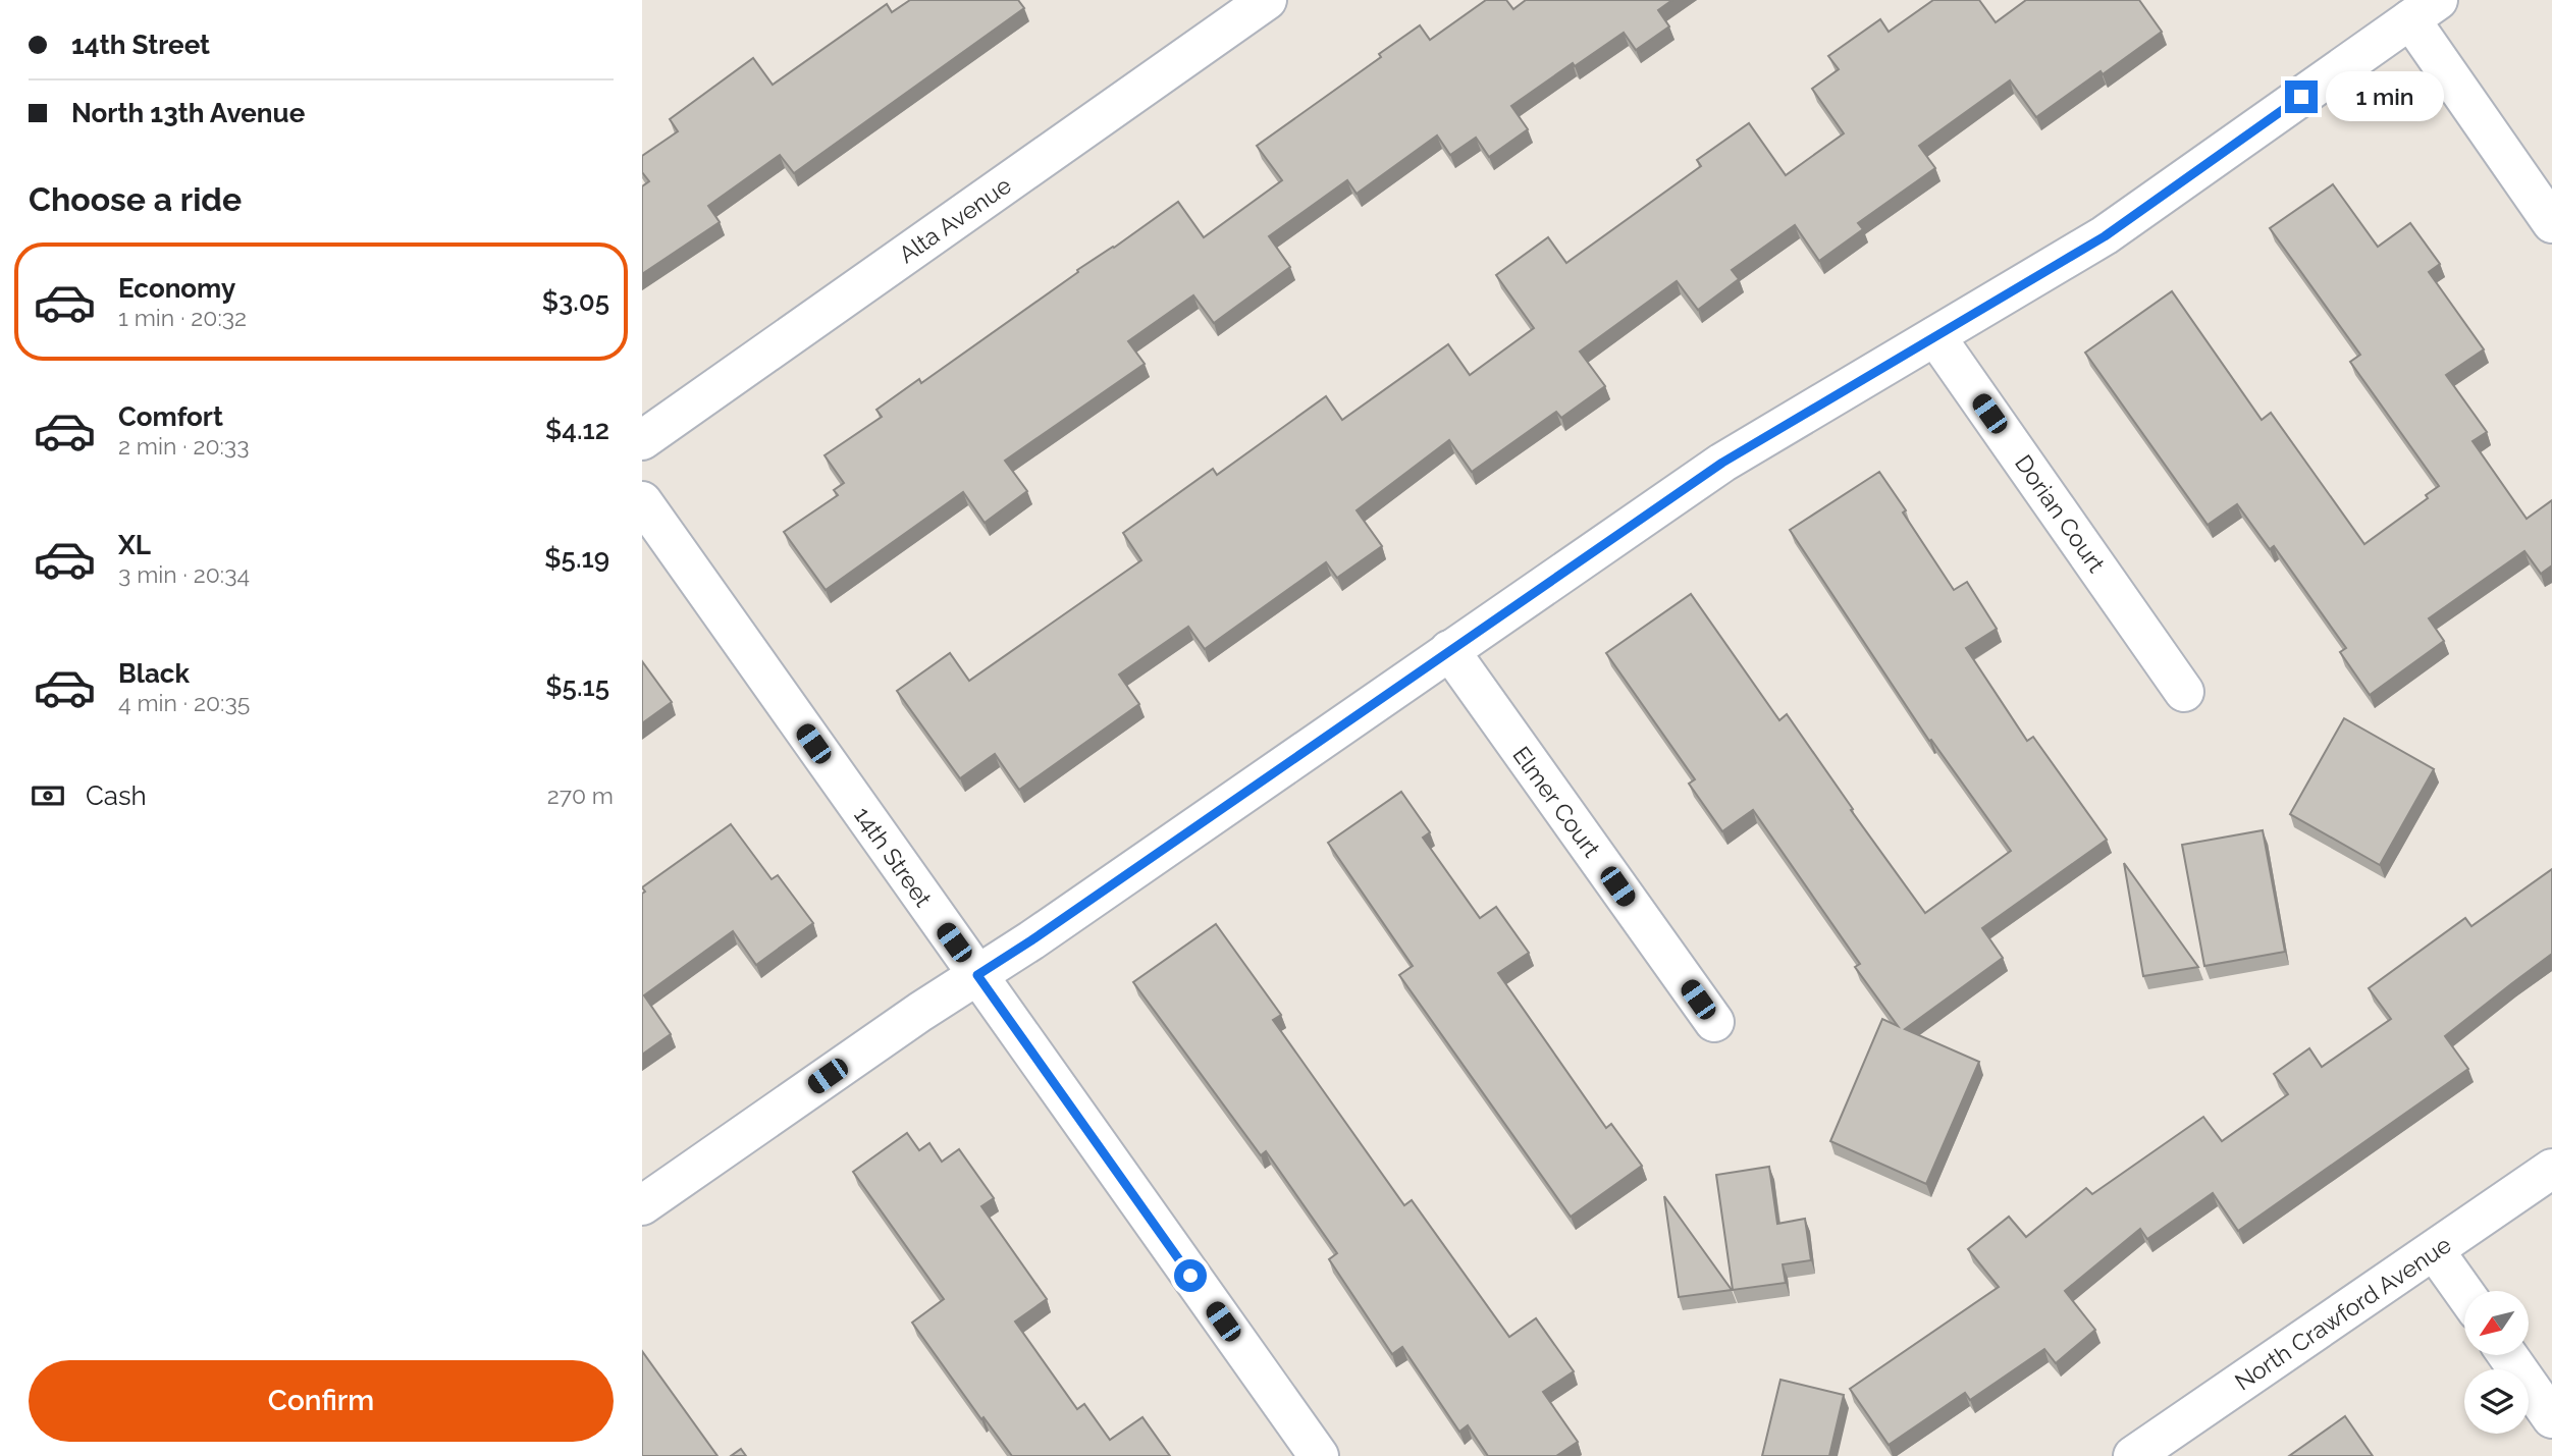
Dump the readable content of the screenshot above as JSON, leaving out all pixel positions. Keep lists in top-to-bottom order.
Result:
{
  "streets": {
    "street": [
      "Alta Avenue",
      "Dorian Court",
      "Elmer Court",
      "14th Street",
      "North Crawford Avenue"
    ]
  },
  "north": "bottom left",
  "page": {
    "banner": ["14th Street", "North 13th Avenue"],
    "bubble": "1 min",
    "heading": "Choose a ride",
    "list": [
      {
        "name": "Economy",
        "note": "1 min · 20:32",
        "value": "$3.05"
      },
      {
        "name": "Comfort",
        "note": "2 min · 20:33",
        "value": "$4.12"
      },
      {
        "name": "XL",
        "note": "3 min · 20:34",
        "value": "$5.19"
      },
      {
        "name": "Black",
        "note": "4 min · 20:35",
        "value": "$5.15"
      }
    ],
    "pay": ["Cash", "270 m"],
    "buttons": "Confirm"
  }
}
